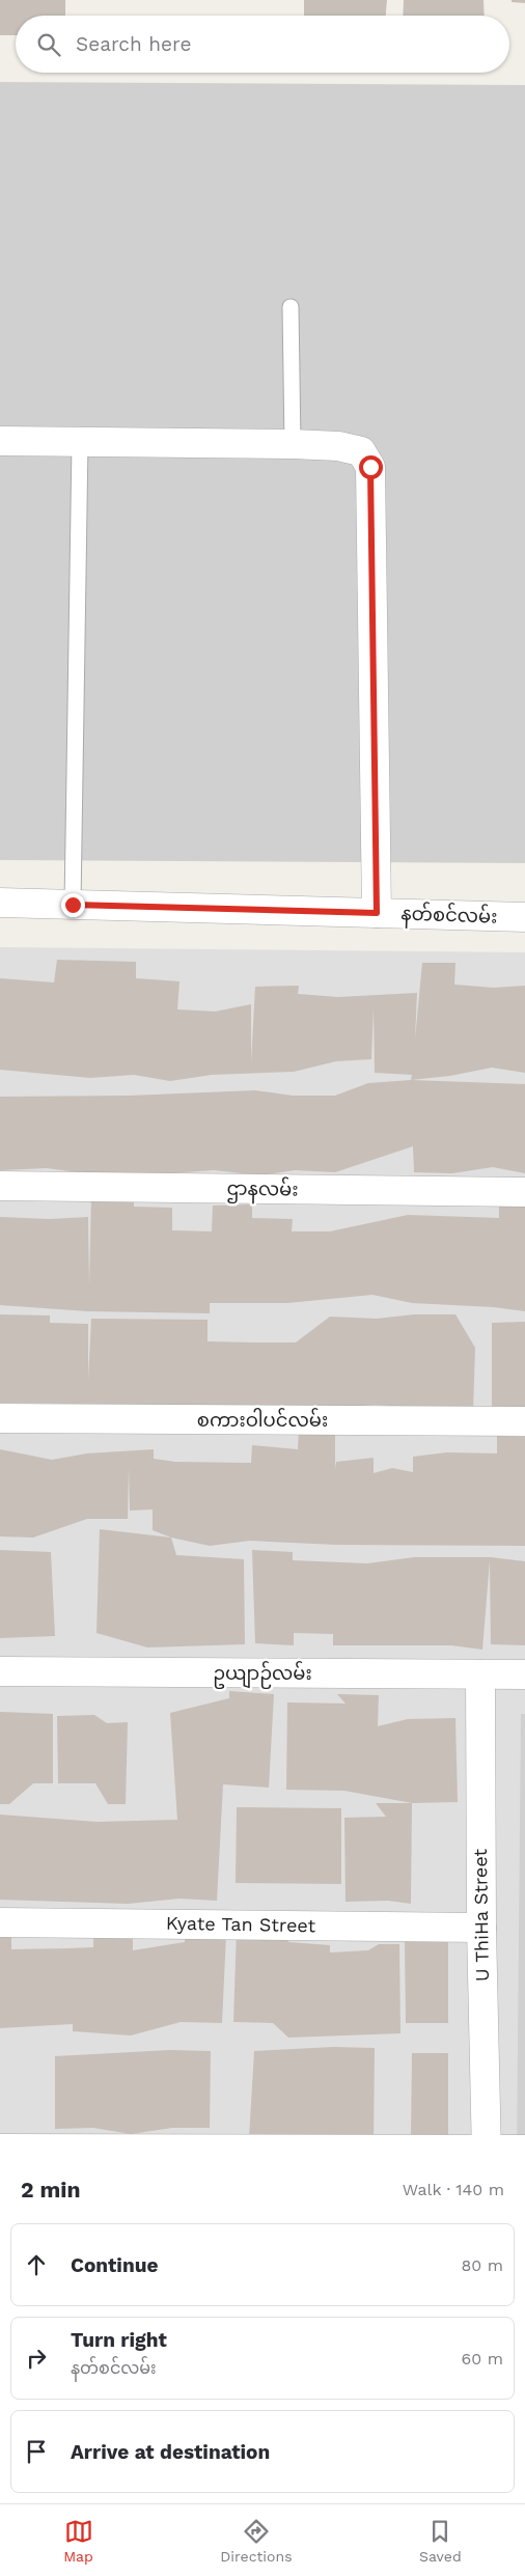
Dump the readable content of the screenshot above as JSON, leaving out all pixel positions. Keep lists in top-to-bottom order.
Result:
{
  "streets": {
    "street": [
      "နတ်စင်လမ်း",
      "ဌာနလမ်း",
      "စကားဝါပင်လမ်း",
      "ဥယျာဉ်လမ်း",
      "U ThiHa Street",
      "Kyate Tan Street"
    ]
  },
  "crossings": [
    ["ဥယျာဉ်လမ်း", "U ThiHa Street"],
    ["U ThiHa Street", "Kyate Tan Street"]
  ],
  "page": {
    "search": "Search here",
    "heading": ["2 min", "Walk · 140 m"],
    "list": [
      ["Continue", "80 m"],
      ["Turn right", "နတ်စင်လမ်း", "60 m"],
      "Arrive at destination"
    ],
    "nav": ["Map", "Directions", "Saved"]
  }
}
